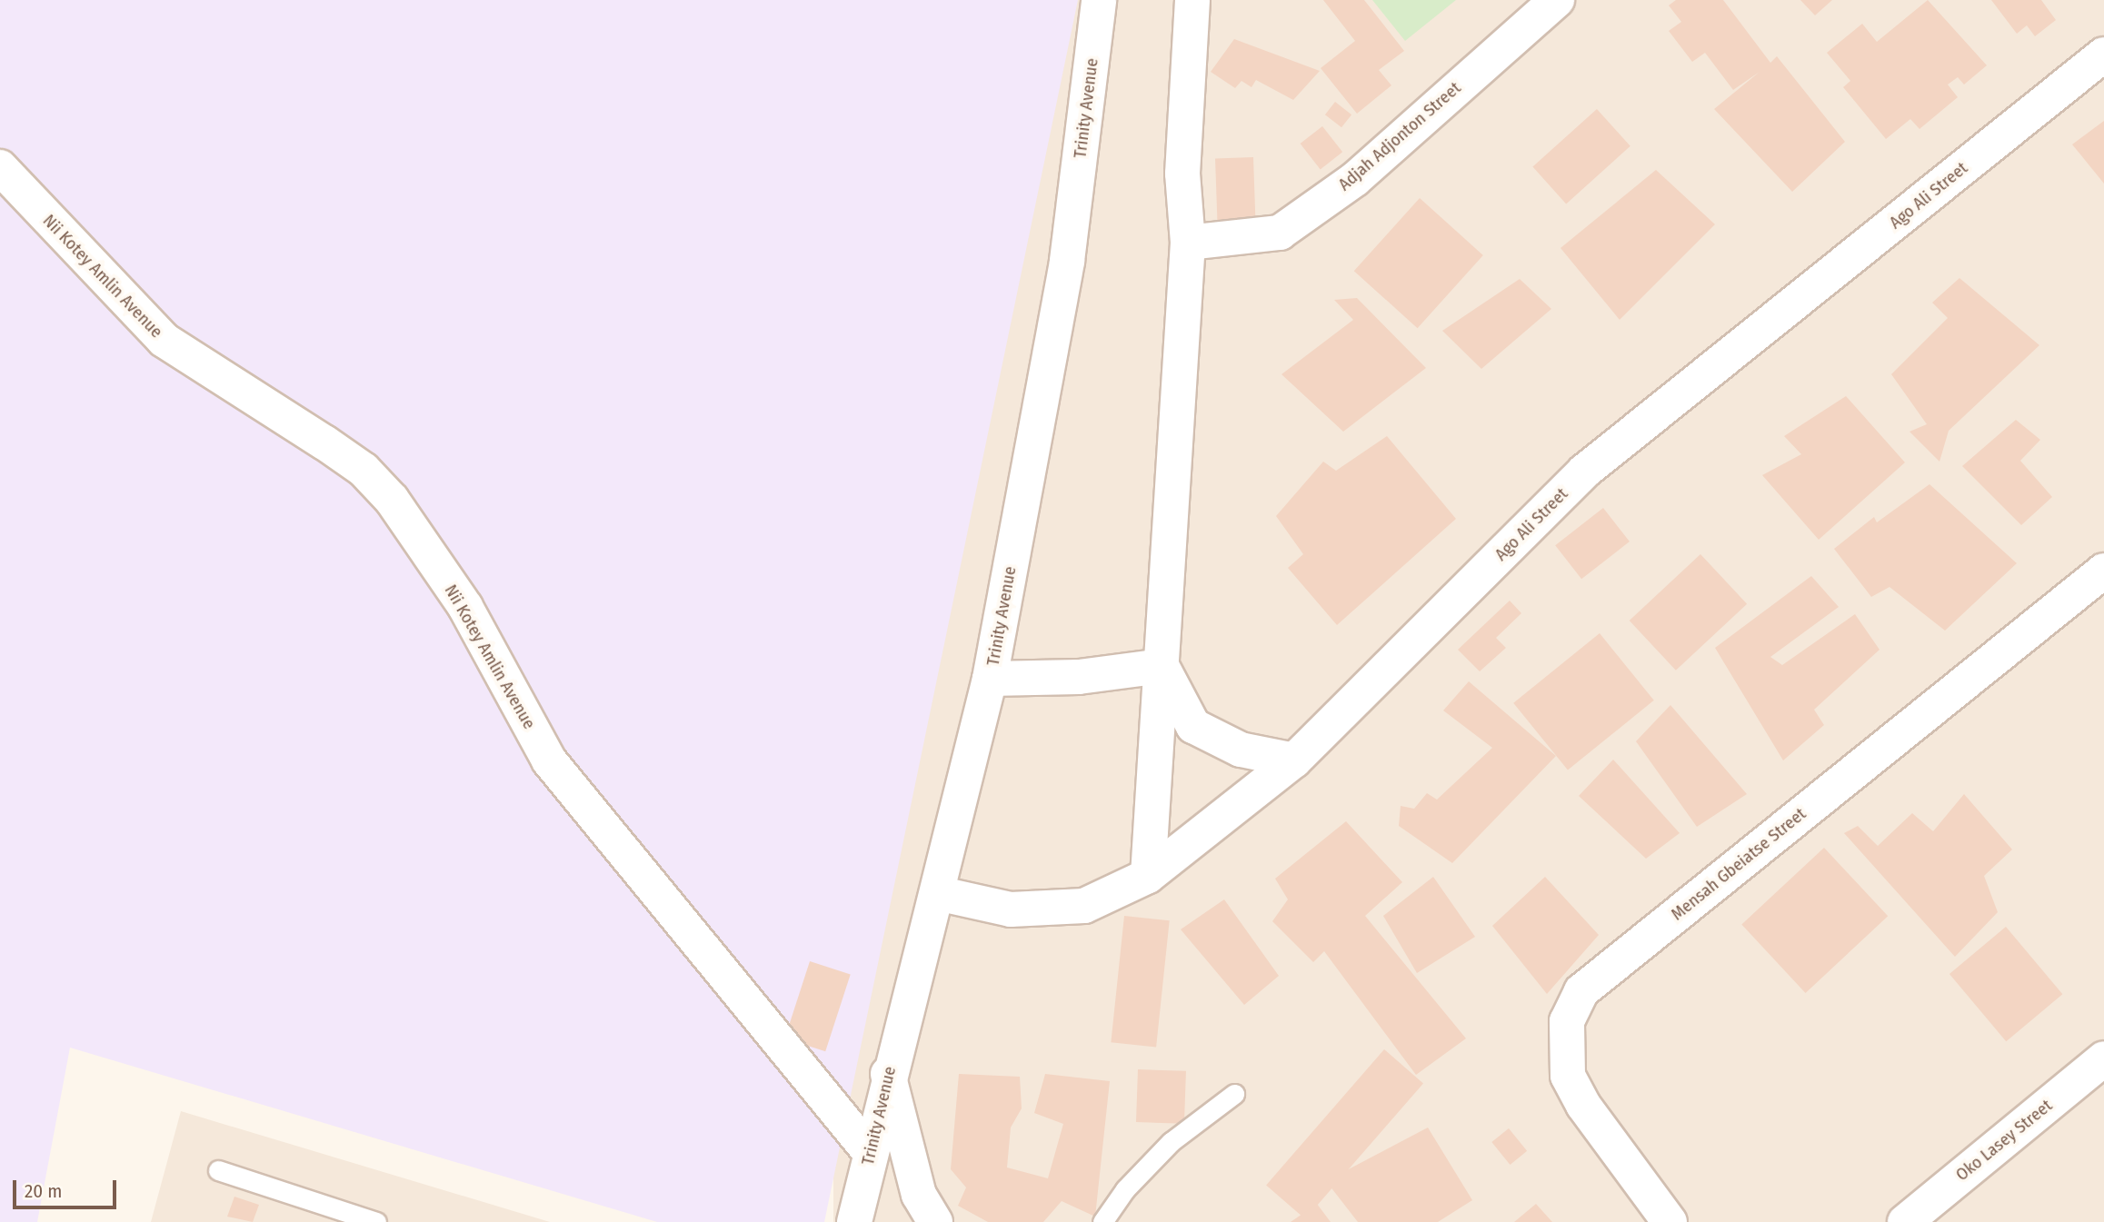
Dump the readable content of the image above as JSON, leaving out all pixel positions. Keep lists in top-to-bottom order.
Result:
{
  "streets": {
    "street": [
      "Trinity Avenue",
      "Adjah Adjonton Street",
      "Ago Ali Street",
      "Nii Kotey Amlin Avenue",
      "Mensah Gbeiatse Street",
      "Oko Lasey Street"
    ]
  },
  "crossings": [
    ["Trinity Avenue", "Ago Ali Street"],
    ["Trinity Avenue", "Nii Kotey Amlin Avenue"]
  ],
  "scale_bar": "20 m"
}
